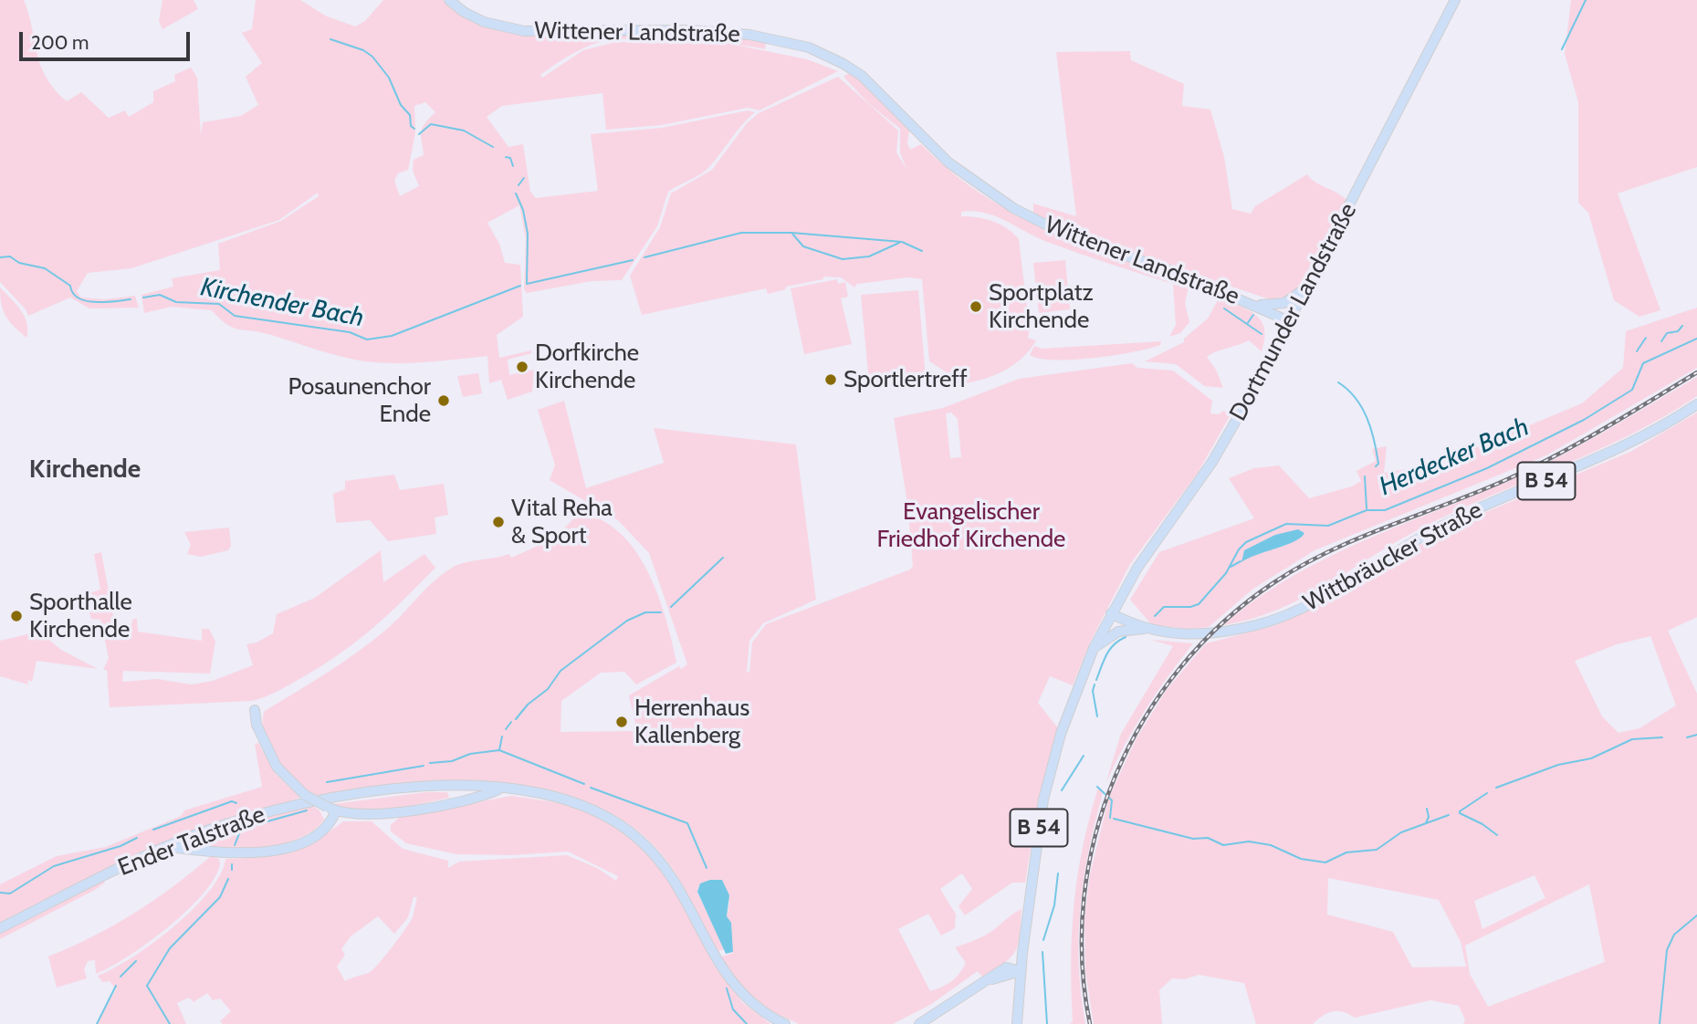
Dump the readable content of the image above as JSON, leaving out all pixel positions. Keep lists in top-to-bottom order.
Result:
{
  "streets": {
    "main road": [
      "Wittener Landstraße",
      "Dortmunder Landstraße",
      "B 54",
      "Wittbräucker Straße",
      "Ender Talstraße"
    ]
  },
  "crossings": [
    ["Wittener Landstraße", "Dortmunder Landstraße"],
    ["Dortmunder Landstraße", "B 54"],
    ["Dortmunder Landstraße", "Wittbräucker Straße"],
    ["B 54", "Wittbräucker Straße"]
  ],
  "districts": ["Kirchende"],
  "water": ["Kirchender Bach", "Herdecker Bach"],
  "parks": ["Evangelischer Friedhof Kirchende"],
  "places": [
    "Sportplatz Kirchende",
    "Dorfkirche Kirchende",
    "Sportlertreff",
    "Posaunenchor Ende",
    "Vital Reha & Sport",
    "Sporthalle Kirchende",
    "Herrenhaus Kallenberg"
  ],
  "scale_bar": "200 m"
}
